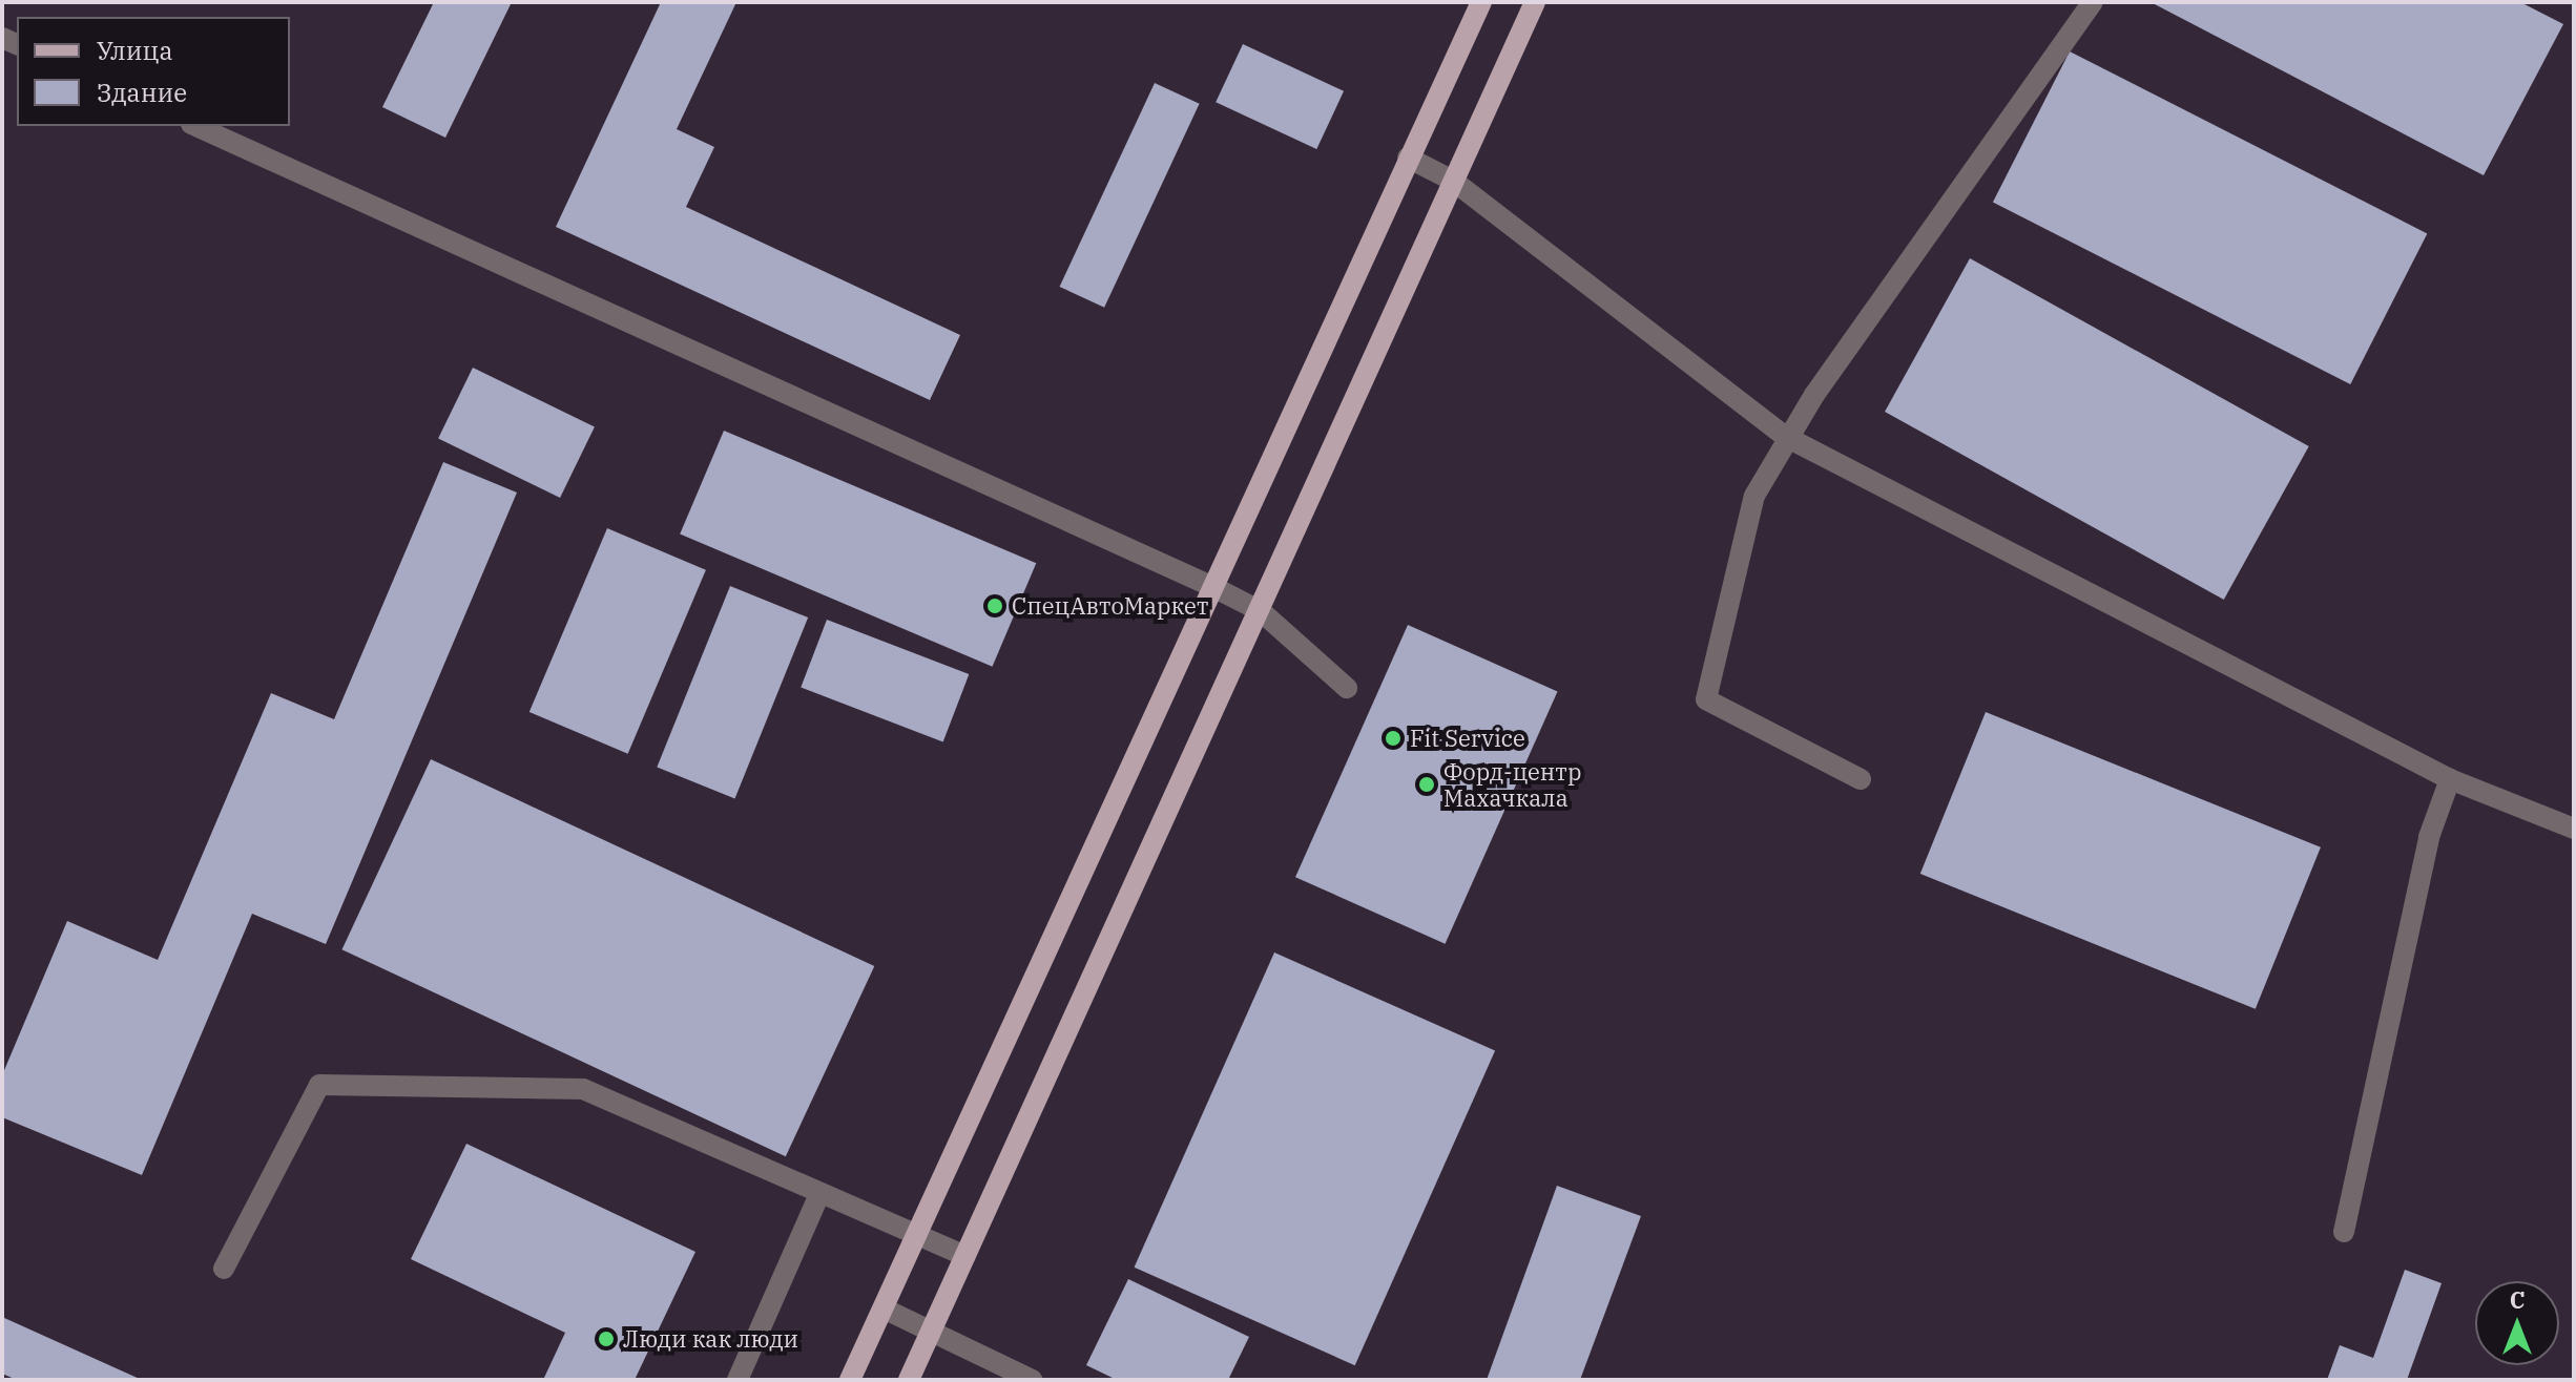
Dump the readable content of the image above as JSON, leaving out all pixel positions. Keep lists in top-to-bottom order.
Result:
{
  "places": [
    "СпецАвтоМаркет",
    "Fit Service",
    "Форд-центр Махачкала",
    "Люди как люди"
  ],
  "legend": ["Улица", "Здание"],
  "north": "top"
}
